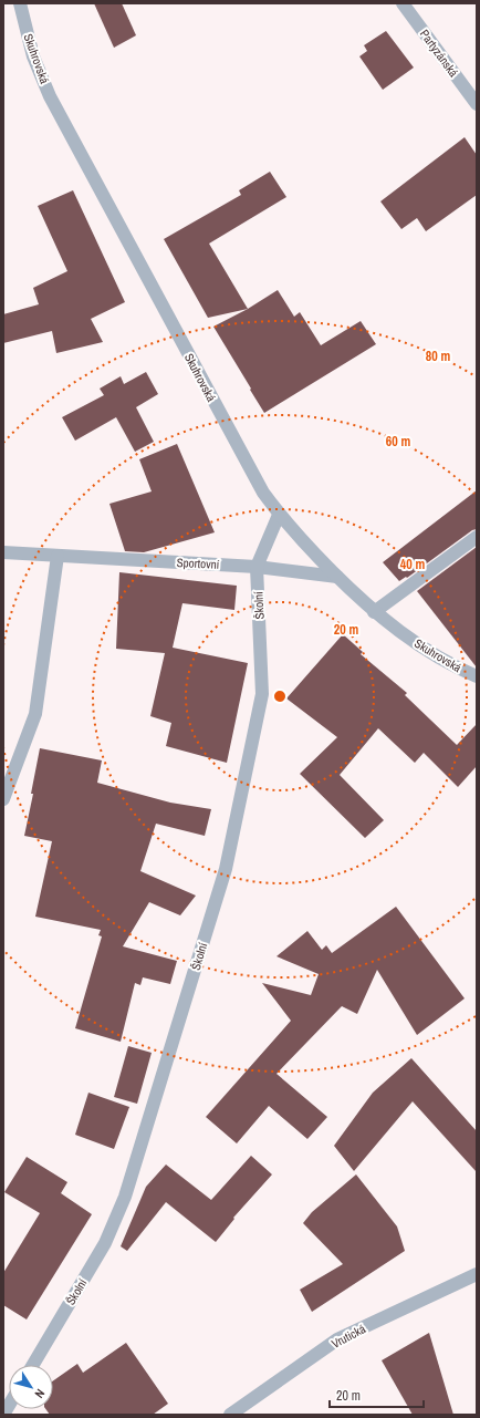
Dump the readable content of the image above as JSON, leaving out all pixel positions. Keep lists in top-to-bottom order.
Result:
{
  "streets": {
    "street": [
      "Partyzánská",
      "Skuhrovská",
      "Sportovní",
      "Školní",
      "Vrutická"
    ]
  },
  "crossings": [
    ["Skuhrovská", "Sportovní"],
    ["Skuhrovská", "Školní"],
    ["Sportovní", "Školní"]
  ],
  "scale_bar": "20 m",
  "north": "bottom right",
  "rings": [
    "80 m",
    "60 m",
    "40 m",
    "20 m"
  ]
}
